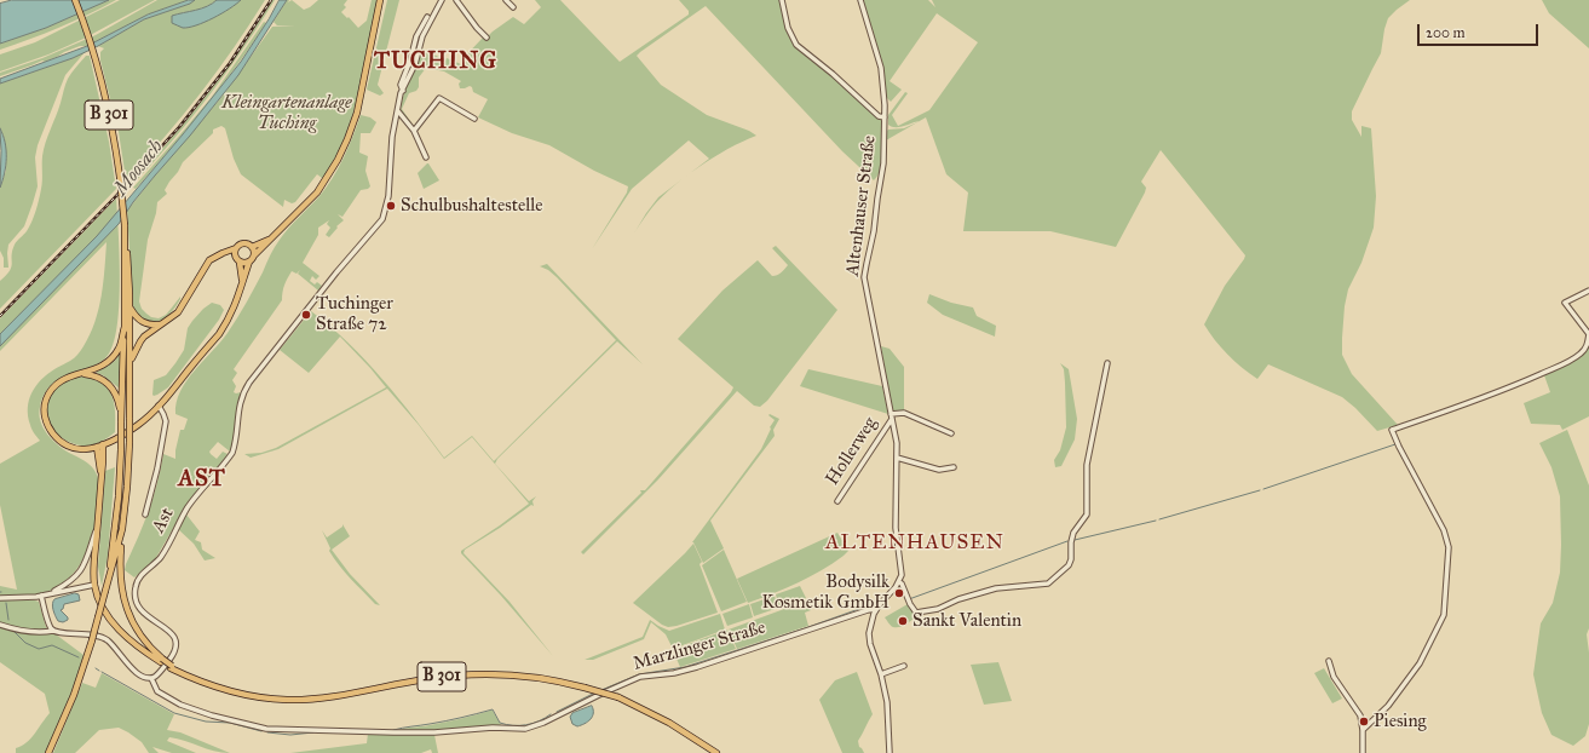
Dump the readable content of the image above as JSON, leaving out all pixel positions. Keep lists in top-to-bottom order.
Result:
{
  "streets": {
    "main road": ["B 301"],
    "street": [
      "Altenhauser Straße",
      "Hollerweg",
      "Ast",
      "Marzlinger Straße"
    ]
  },
  "crossings": [
    ["Altenhauser Straße", "Hollerweg"],
    ["Ast", "Marzlinger Straße"]
  ],
  "districts": ["TUCHING", "AST", "ALTENHAUSEN"],
  "water": ["Moosach"],
  "parks": ["Kleingartenanlage Tuching"],
  "places": [
    "Schulbushaltestelle",
    "Tuchinger Straße 72",
    "Bodysilk Kosmetik GmbH",
    "Sankt Valentin",
    "Piesing"
  ],
  "scale_bar": "200 m"
}
